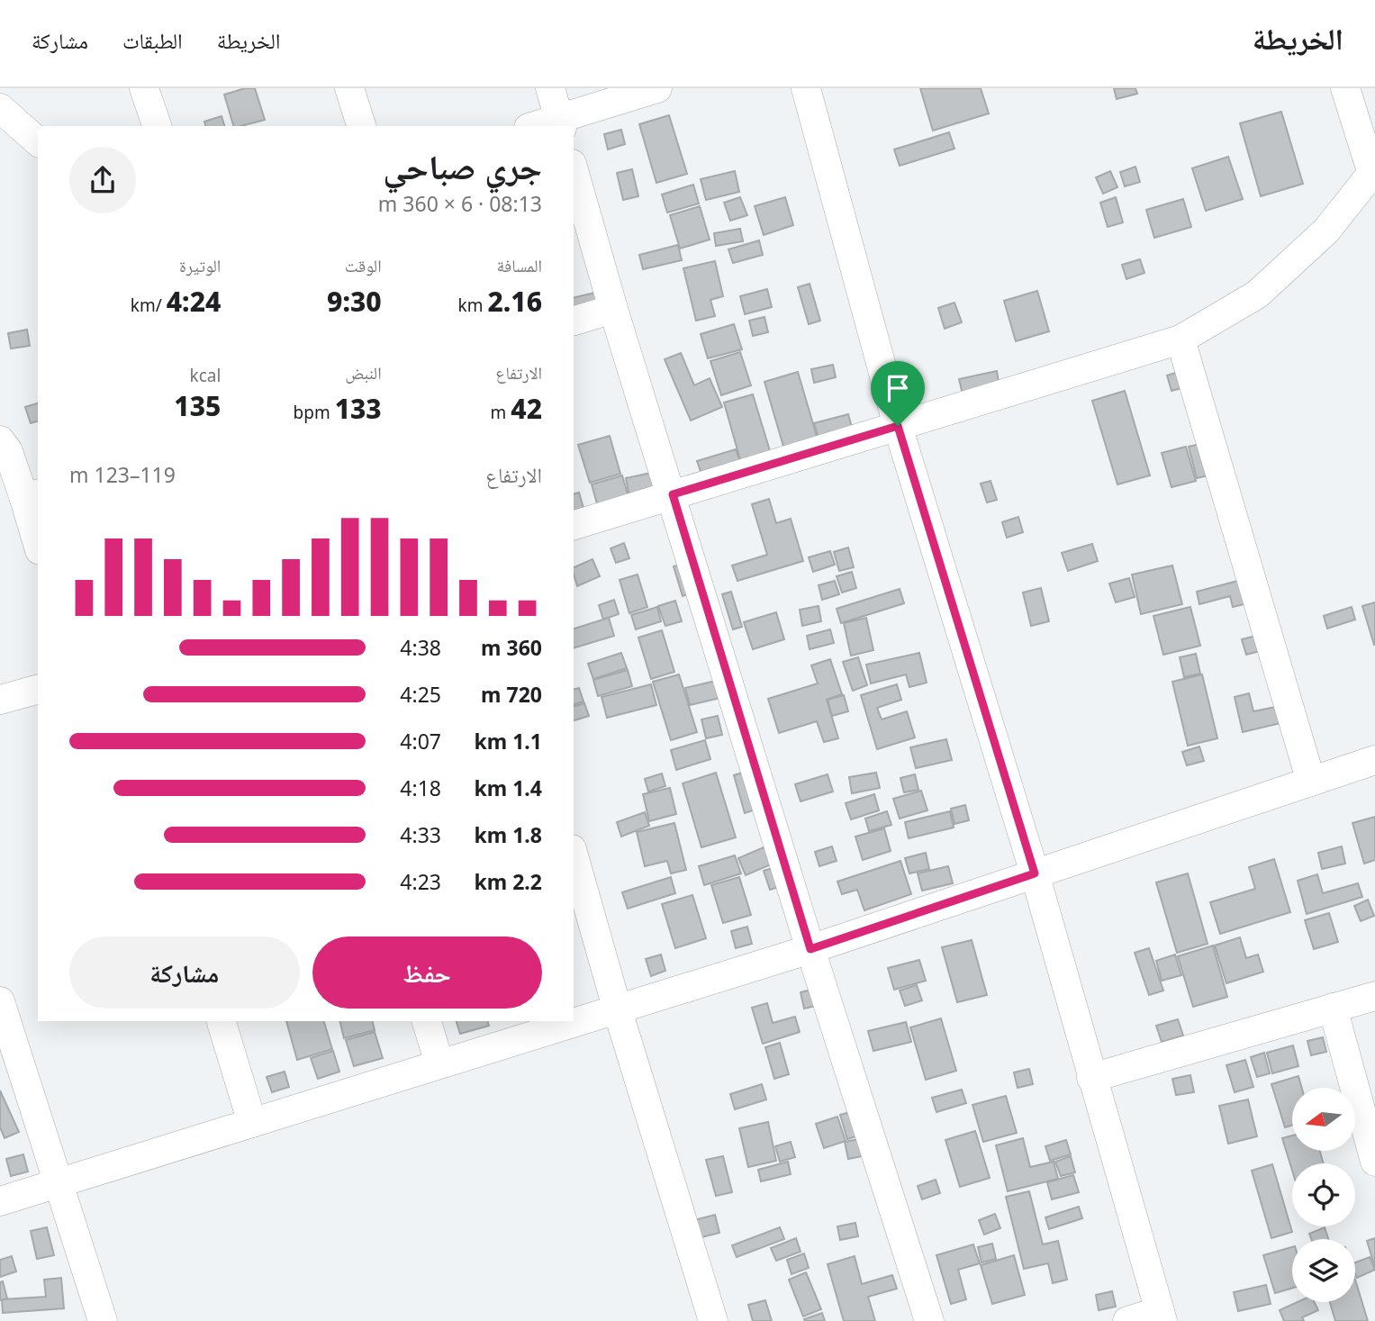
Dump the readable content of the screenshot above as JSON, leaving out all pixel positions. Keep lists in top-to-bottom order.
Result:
{
  "north": "left",
  "page": {
    "header": "الخريطة",
    "nav": ["الخريطة", "الطبقات", "مشاركة"],
    "heading": ["جري صباحي", "08:13 · 6 × 360 m"],
    "stats": [
      ["المسافة", "2.16 km"],
      ["الوقت", "9:30"],
      ["الوتيرة", "4:24 /km"],
      ["الارتفاع", "42 m"],
      ["النبض", "133 bpm"],
      ["kcal", "135"]
    ],
    "chart": ["الارتفاع", "119–123 m"],
    "list": [
      {
        "name": "360 m",
        "note": "4:38"
      },
      {
        "name": "720 m",
        "note": "4:25"
      },
      {
        "name": "1.1 km",
        "note": "4:07"
      },
      {
        "name": "1.4 km",
        "note": "4:18"
      },
      {
        "name": "1.8 km",
        "note": "4:33"
      },
      {
        "name": "2.2 km",
        "note": "4:23"
      }
    ],
    "buttons": ["حفظ", "مشاركة"]
  }
}
